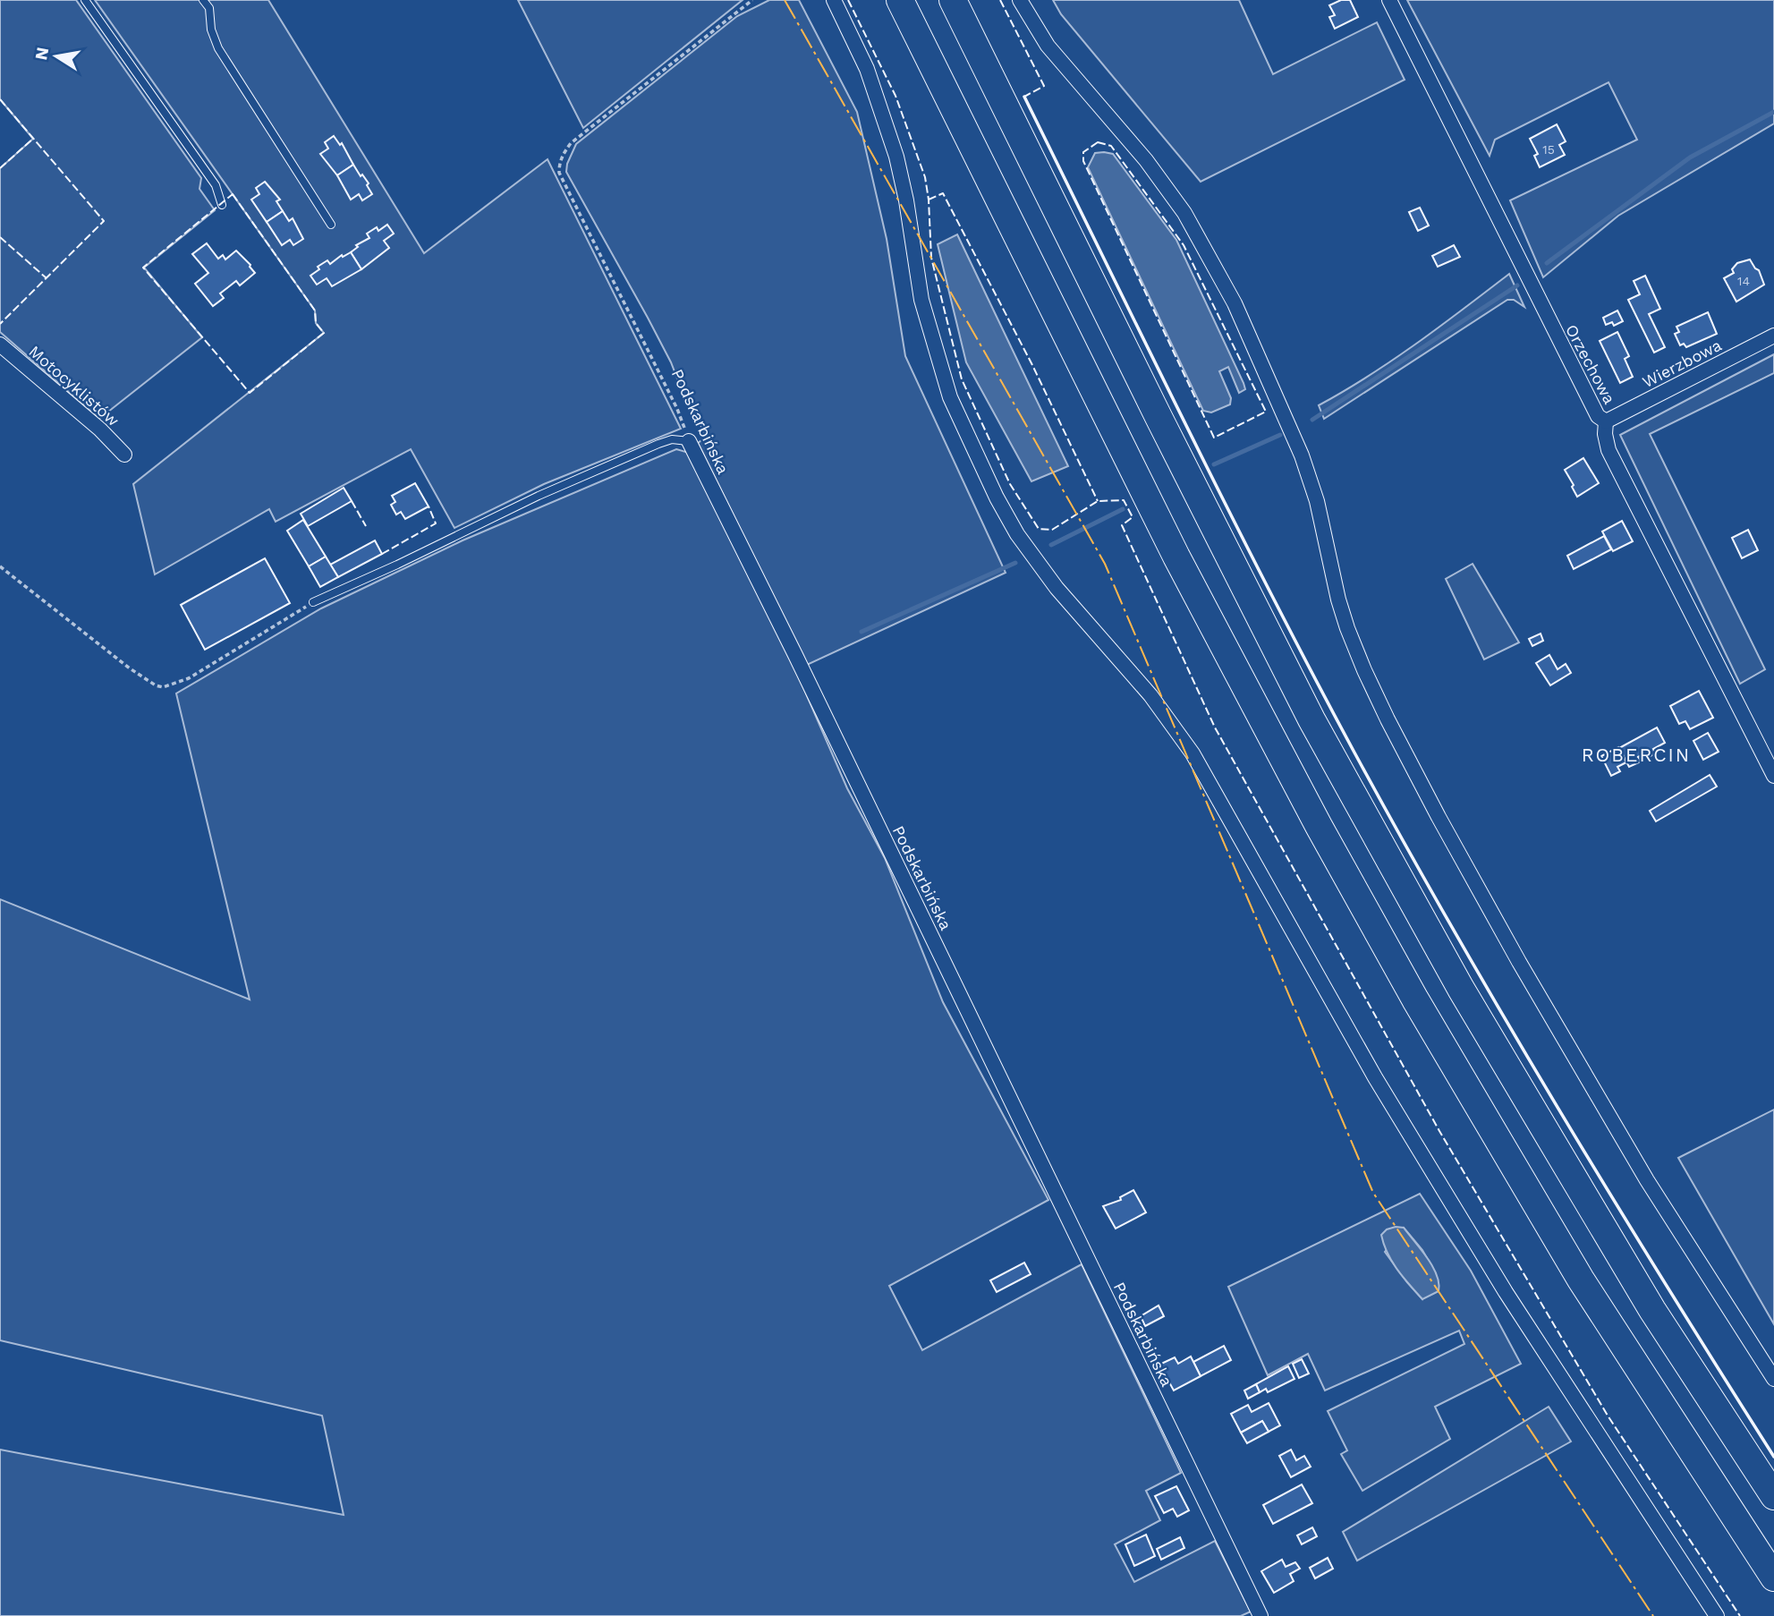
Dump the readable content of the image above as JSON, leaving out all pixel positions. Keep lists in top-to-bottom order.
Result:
{
  "streets": {
    "street": [
      "Wierzbowa",
      "Orzechowa",
      "Motocyklistów",
      "Podskarbińska"
    ]
  },
  "crossings": [
    ["Wierzbowa", "Orzechowa"]
  ],
  "districts": ["ROBERCIN"],
  "house_numbers": ["15", "14"],
  "north": "left"
}
